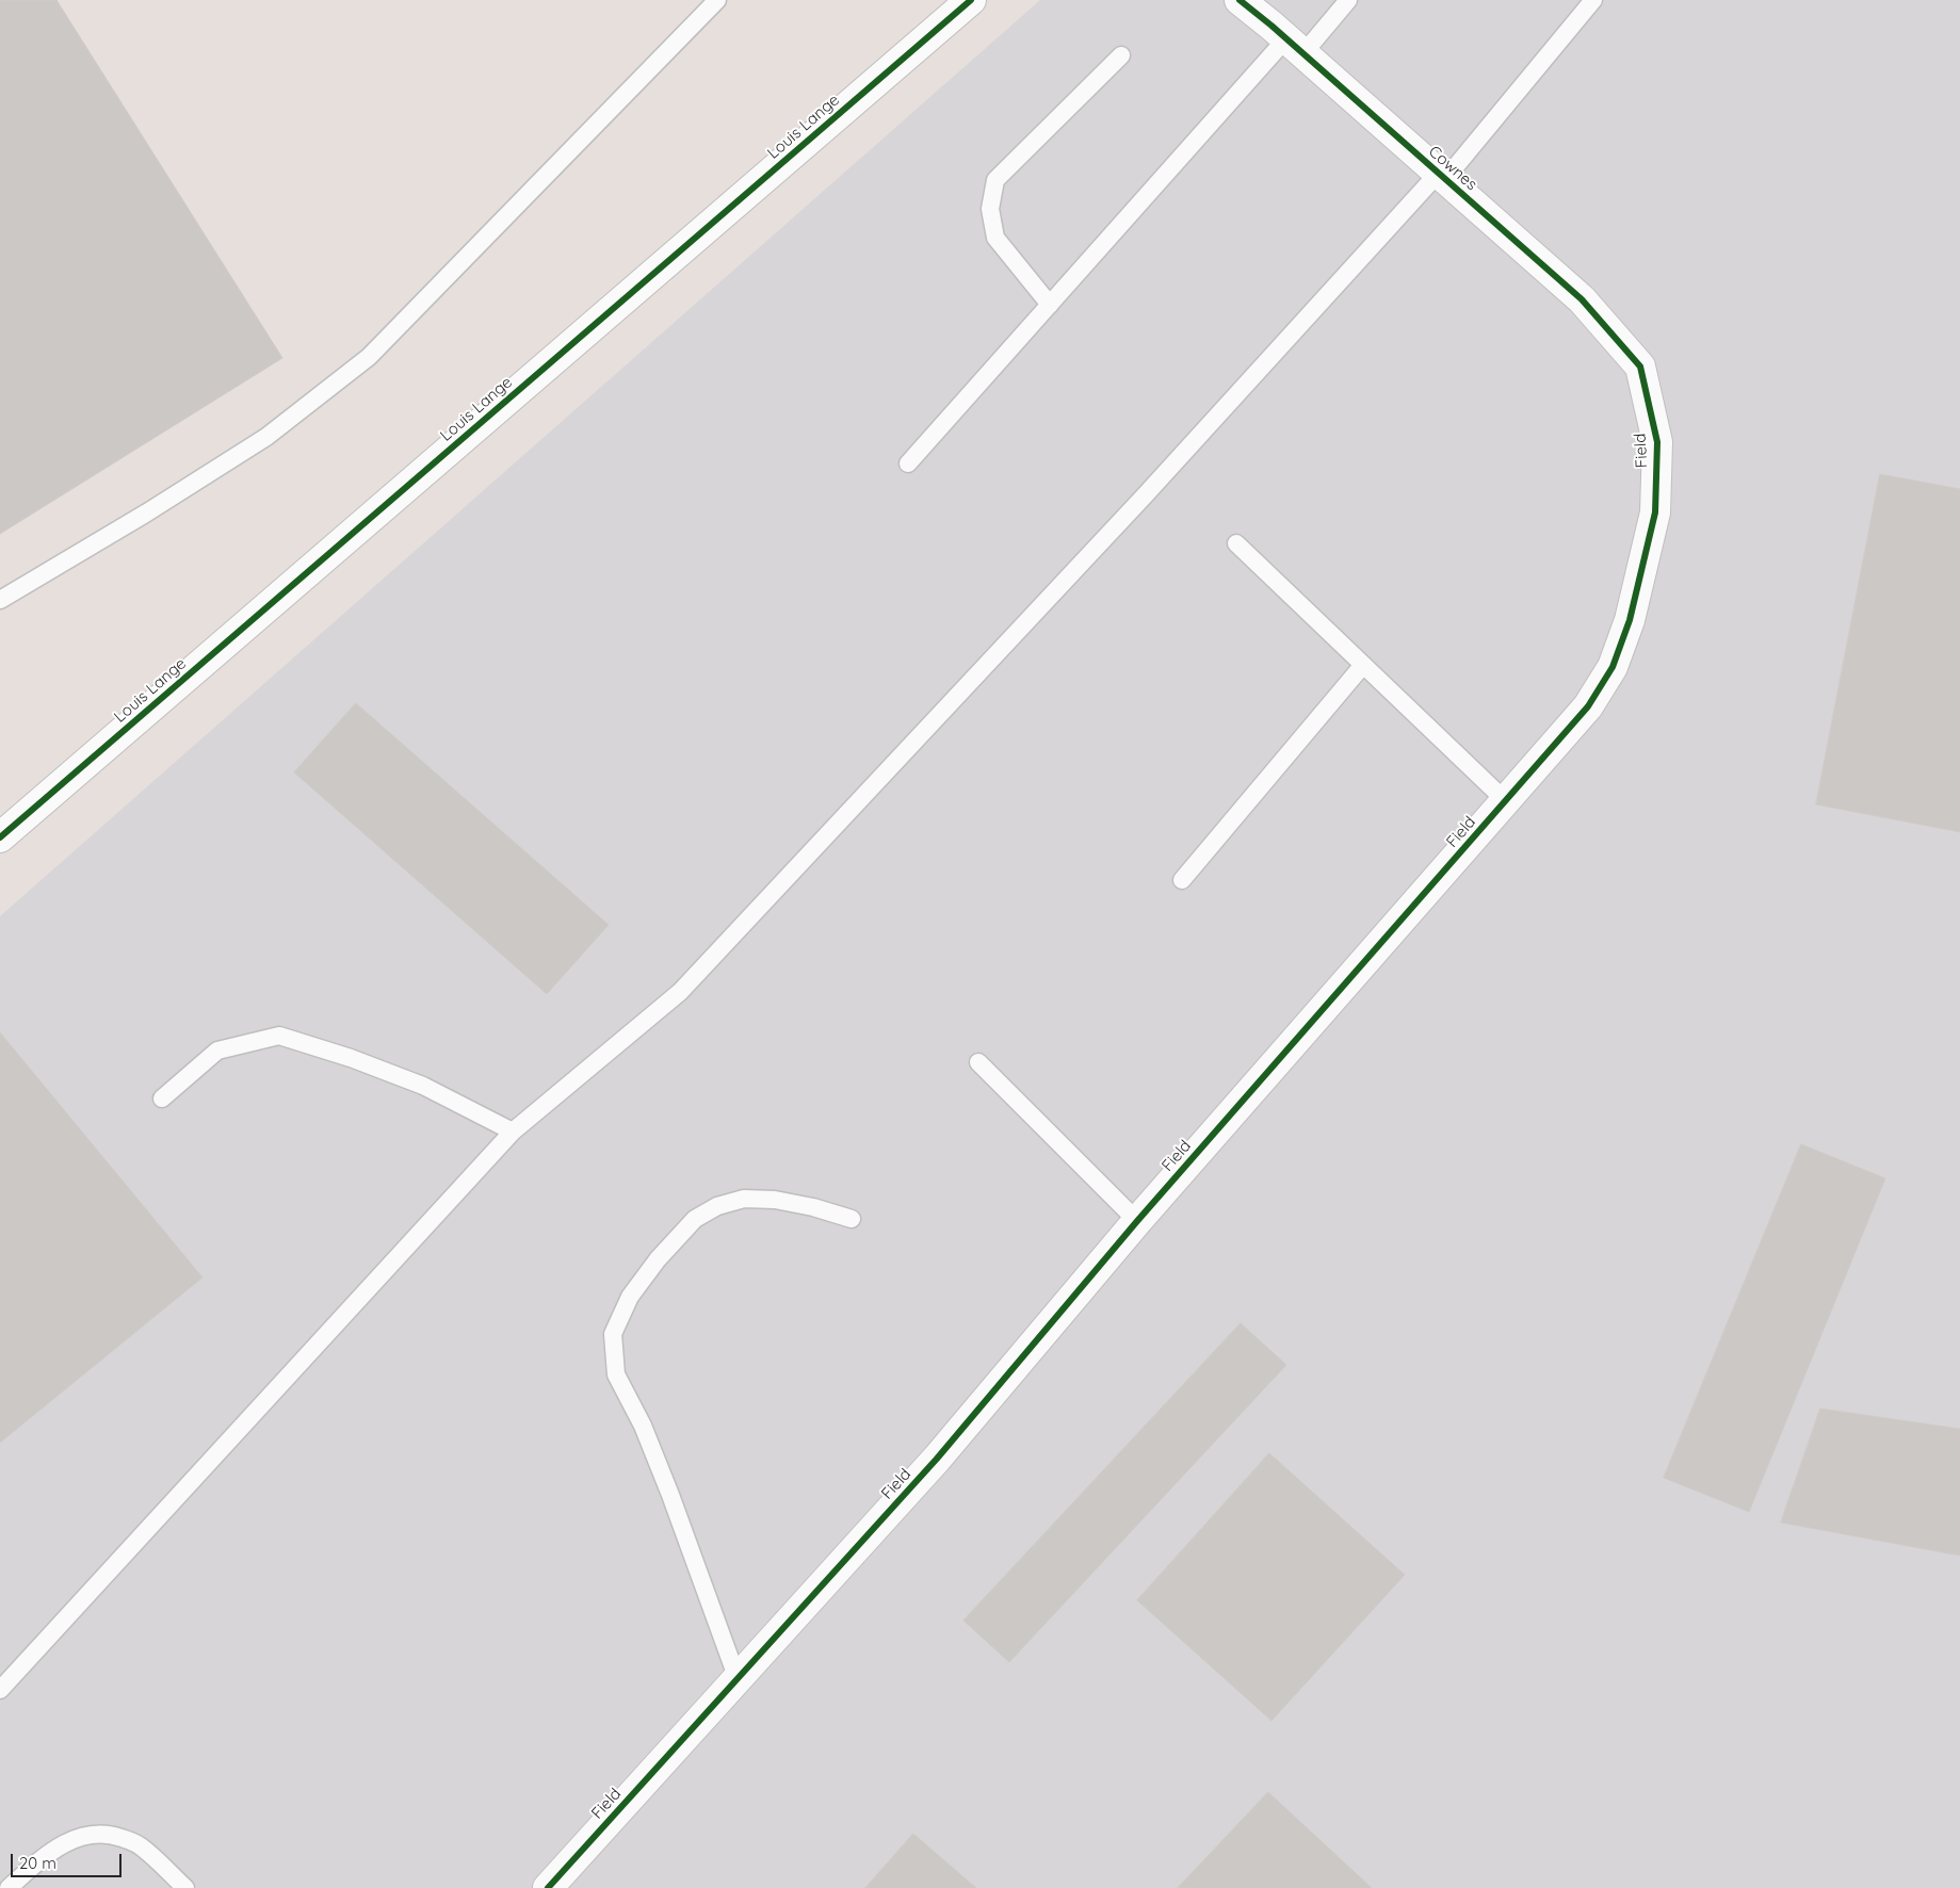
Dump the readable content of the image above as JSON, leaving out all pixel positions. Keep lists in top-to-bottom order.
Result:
{
  "streets": {
    "street": ["Louis Lange", "Cownes", "Field"]
  },
  "crossings": [
    ["Cownes", "Field"]
  ],
  "scale_bar": "20 m"
}
